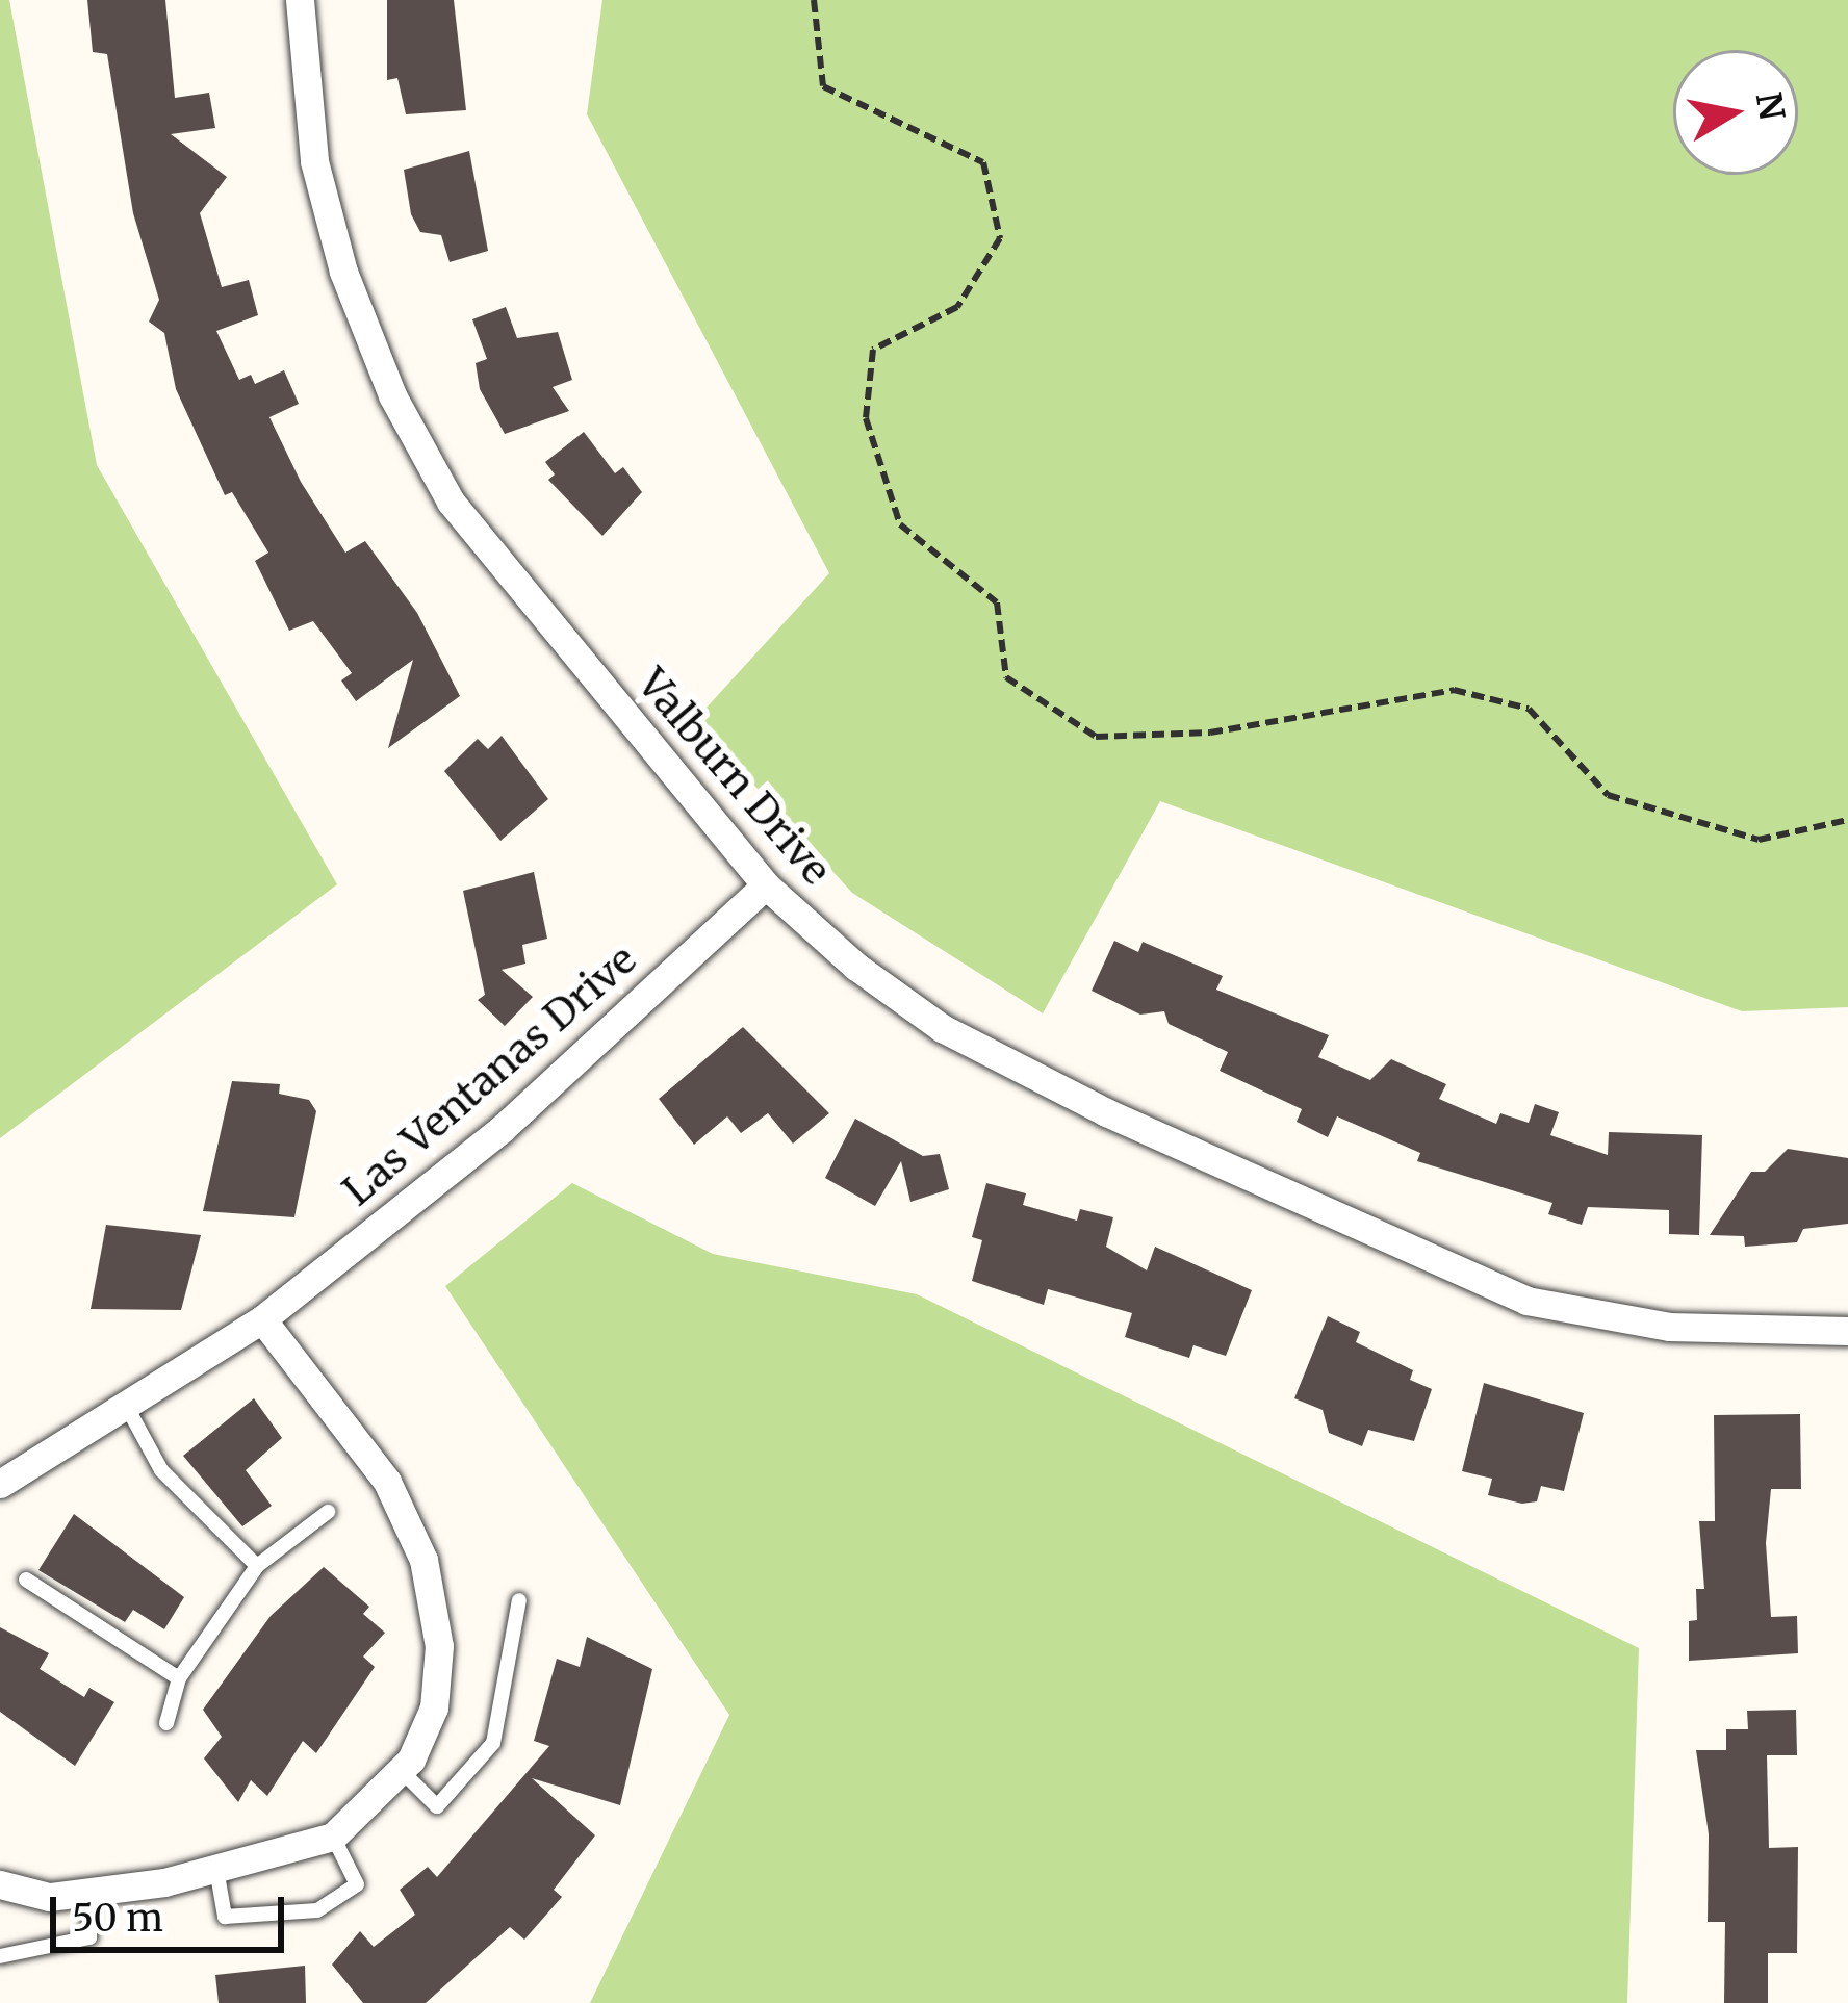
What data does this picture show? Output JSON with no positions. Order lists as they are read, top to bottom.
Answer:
{
  "streets": {
    "street": ["Valburn Drive", "Las Ventanas Drive"]
  },
  "crossings": [
    ["Valburn Drive", "Las Ventanas Drive"]
  ],
  "scale_bar": "50 m",
  "north": "right"
}
